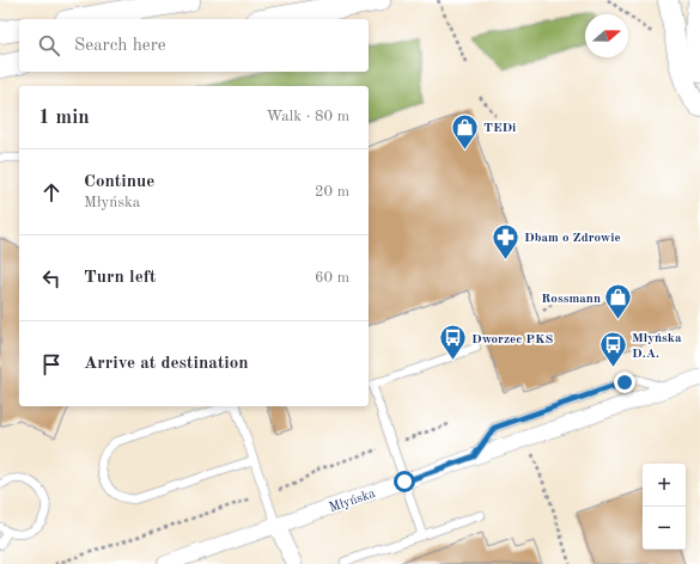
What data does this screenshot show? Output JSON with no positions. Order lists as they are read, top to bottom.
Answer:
{
  "streets": {
    "street": ["Młyńska"]
  },
  "places": {
    "shop": ["TEDi", "Rossmann"],
    "pharmacy": ["Dbam o Zdrowie"],
    "bus stop": ["Dworzec PKS", "Młyńska D.A."]
  },
  "north": "right",
  "page": {
    "search": "Search here",
    "heading": ["1 min", "Walk · 80 m"],
    "list": [
      ["Continue", "Młyńska", "20 m"],
      ["Turn left", "60 m"],
      "Arrive at destination"
    ],
    "map_buttons": ["+", "−"]
  }
}
